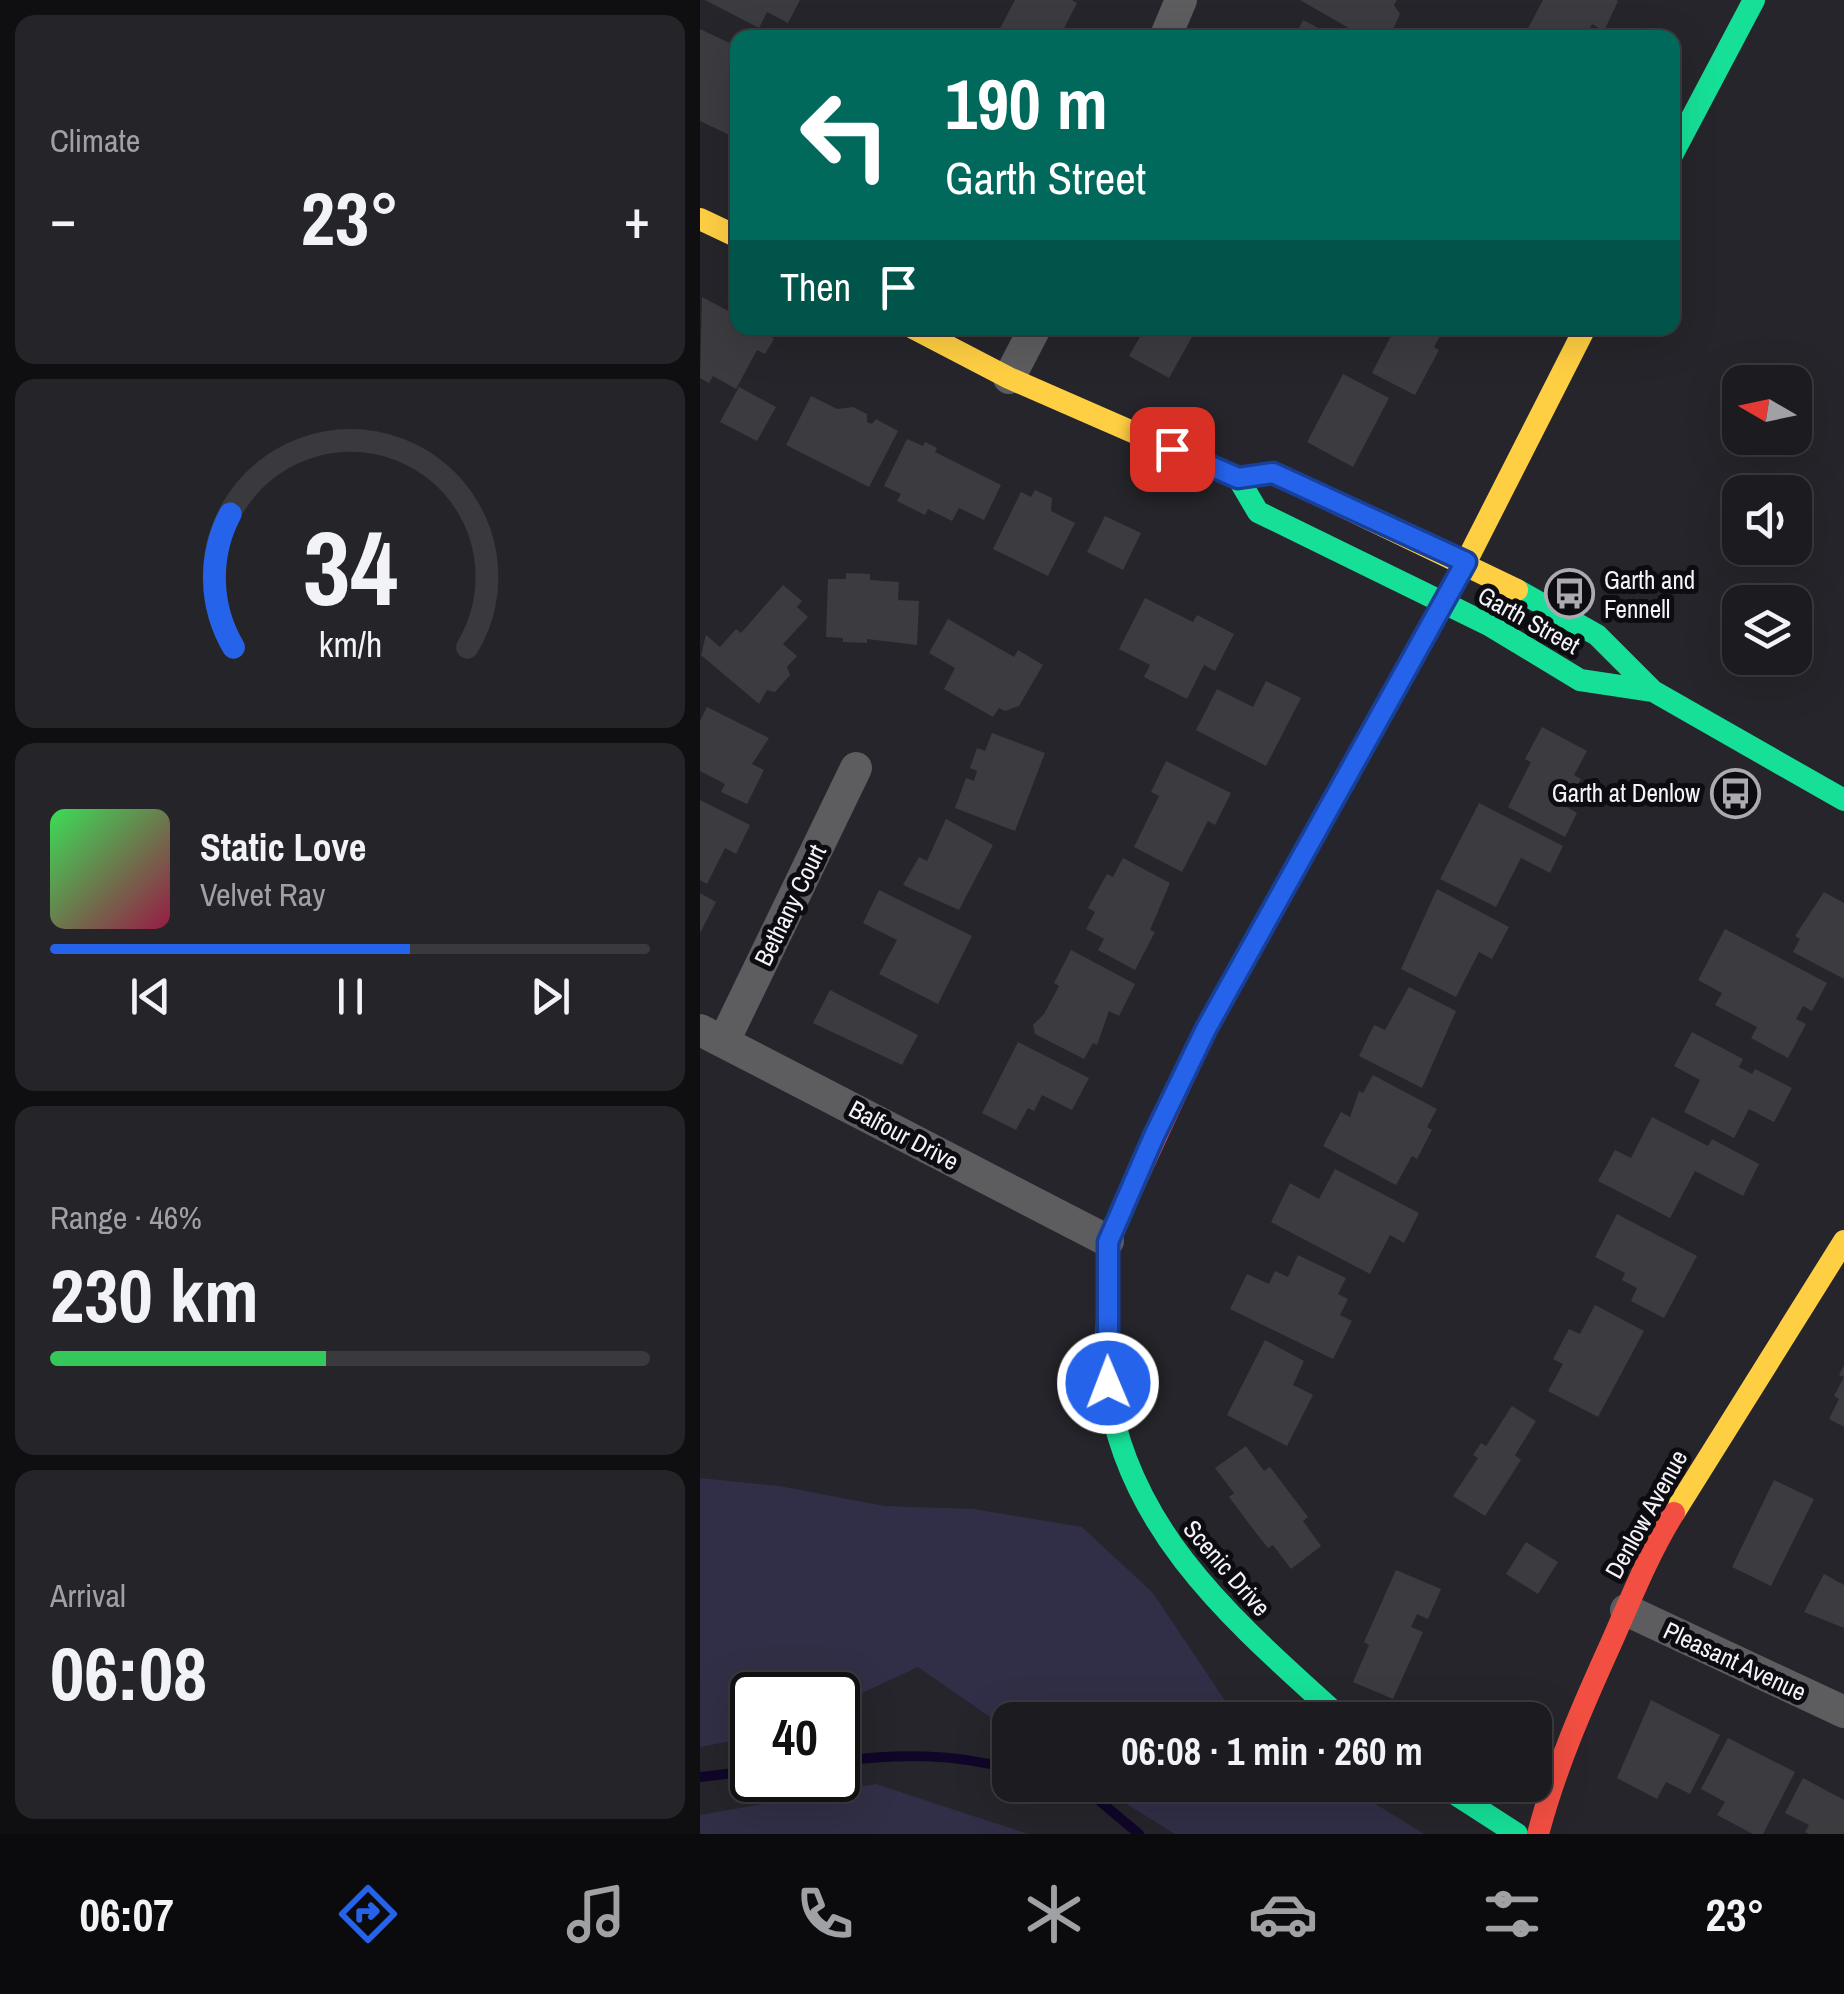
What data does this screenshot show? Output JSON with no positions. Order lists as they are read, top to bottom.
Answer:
{
  "streets": {
    "main road": ["Garth Street", "Denlow Avenue", "Scenic Drive"],
    "street": ["Bethany Court", "Balfour Drive", "Pleasant Avenue"]
  },
  "crossings": [
    ["Garth Street", "Scenic Drive"],
    ["Bethany Court", "Balfour Drive"],
    ["Balfour Drive", "Scenic Drive"],
    ["Denlow Avenue", "Pleasant Avenue"]
  ],
  "places": {
    "bus stop": ["Garth and Fennell", "Garth at Denlow"]
  },
  "north": "left",
  "page": {
    "tile": [
      "Climate",
      ["Range · 46%", "230 km"],
      ["Arrival", "06:08"]
    ],
    "turn": ["190 m", "Garth Street"],
    "heat": ["−", "23°", "+"],
    "then": "Then",
    "song": ["Static Love", "Velvet Ray"],
    "limit": "40",
    "trip": "06:08 · 1 min · 260 m",
    "tabs": ["06:07", "23°"],
    "gauge": ["34", "km/h"]
  }
}
